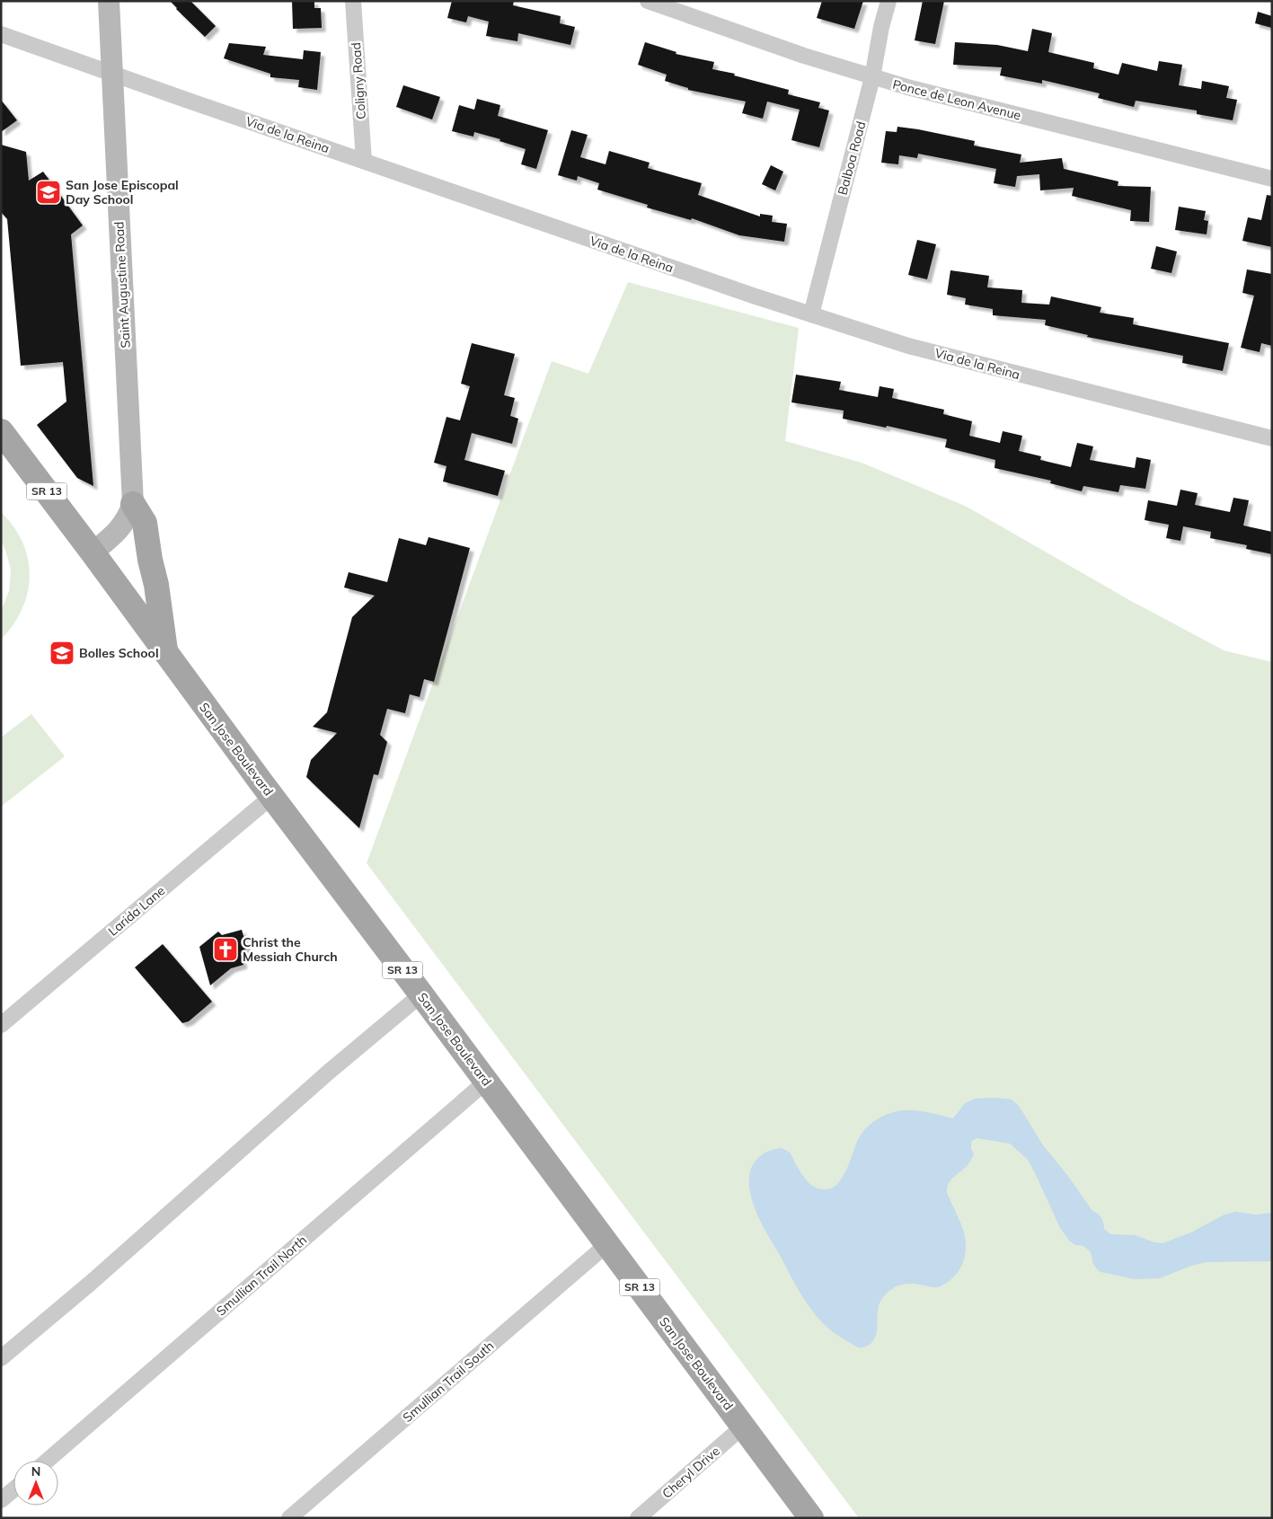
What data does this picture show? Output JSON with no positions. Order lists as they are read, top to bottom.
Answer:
{
  "streets": {
    "main road": ["Saint Augustine Road", "SR 13", "San Jose Boulevard"],
    "street": [
      "Coligny Road",
      "Ponce de Leon Avenue",
      "Via de la Reina",
      "Balboa Road",
      "Larida Lane",
      "Smullian Trail North",
      "Smullian Trail South",
      "Cheryl Drive"
    ]
  },
  "crossings": [
    ["Coligny Road", "Via de la Reina"],
    ["Ponce de Leon Avenue", "Balboa Road"],
    ["Via de la Reina", "Balboa Road"],
    ["Via de la Reina", "Saint Augustine Road"],
    ["Saint Augustine Road", "San Jose Boulevard"],
    ["San Jose Boulevard", "Larida Lane"],
    ["San Jose Boulevard", "Smullian Trail North"],
    ["San Jose Boulevard", "Smullian Trail South"],
    ["San Jose Boulevard", "Cheryl Drive"]
  ],
  "places": {
    "school or university": ["San Jose Episcopal Day School", "Bolles School"],
    "church": ["Christ the Messiah Church"]
  },
  "north": "top"
}
